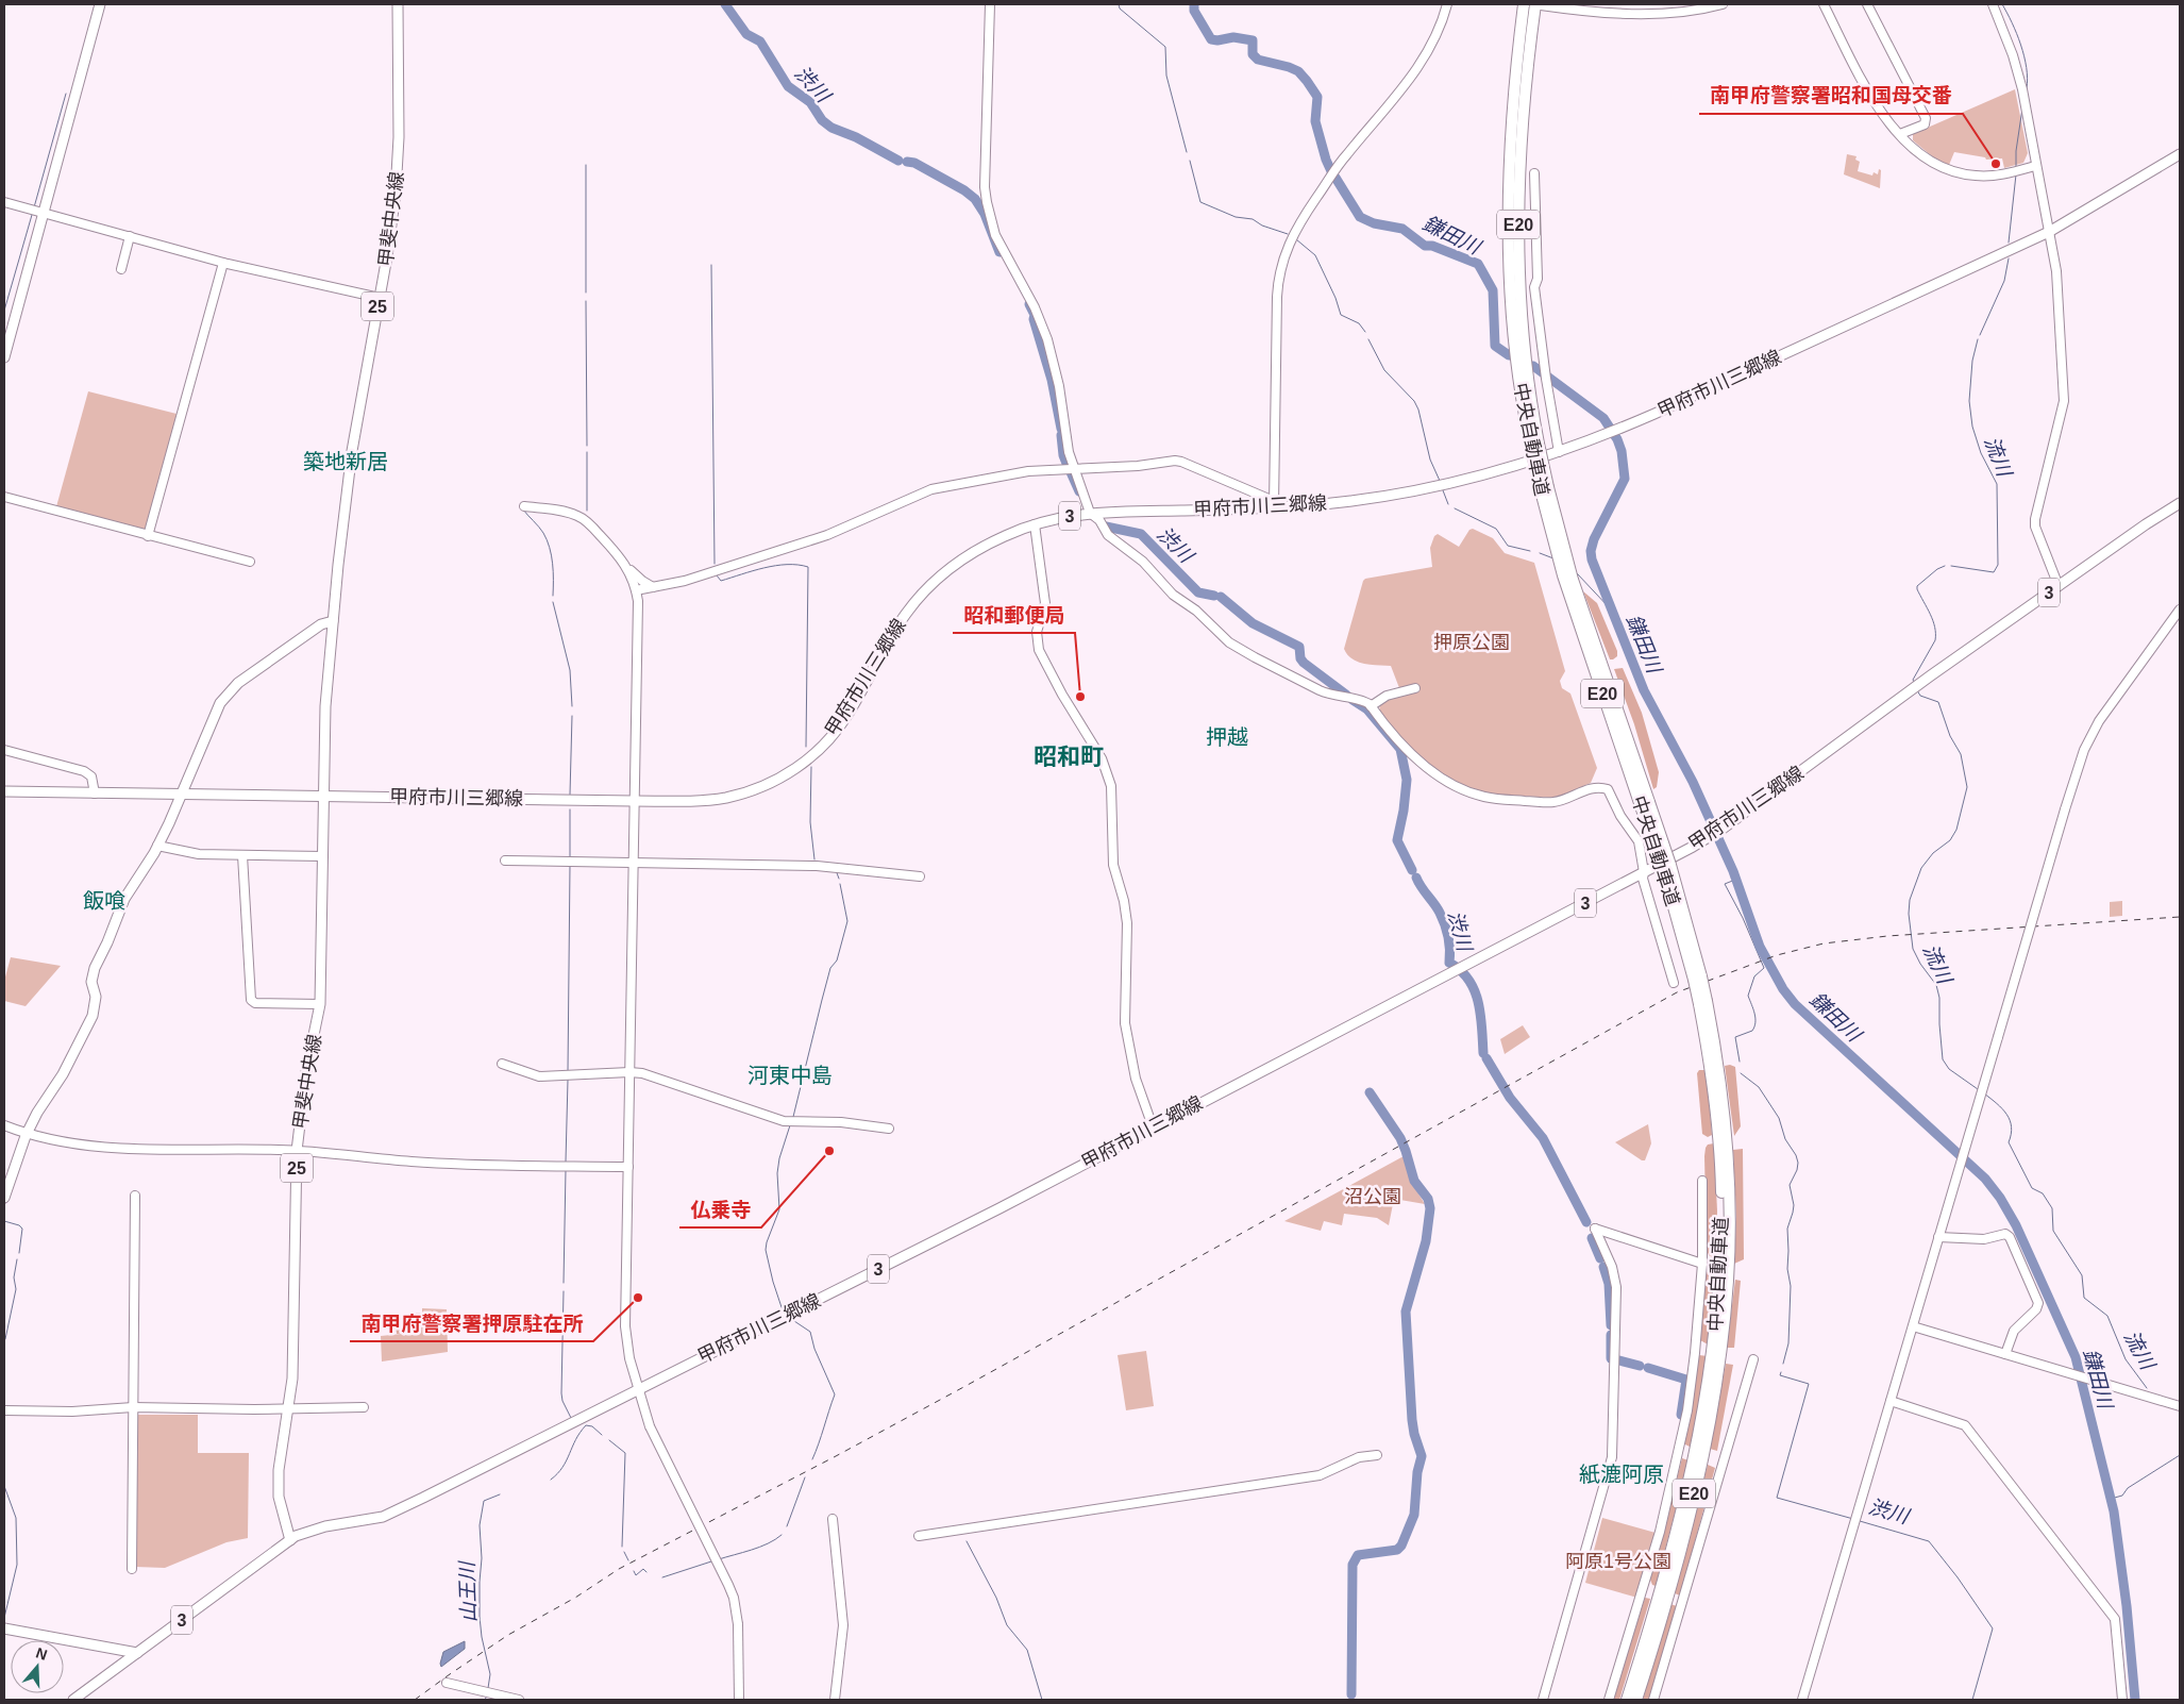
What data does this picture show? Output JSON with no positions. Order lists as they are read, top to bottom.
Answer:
{
  "streets": {
    "highway": ["E20", "中央自動車道"],
    "main road": [
      "甲斐中央線",
      "25",
      "甲府市川三郷線",
      "3"
    ]
  },
  "crossings": [
    ["甲斐中央線", "甲府市川三郷線"]
  ],
  "districts": [
    "築地新居",
    "押越",
    "昭和町",
    "飯喰",
    "河東中島",
    "紙漉阿原"
  ],
  "water": [
    "渋川",
    "鎌田川",
    "流川",
    "山王川"
  ],
  "parks": ["押原公園", "沼公園", "阿原1号公園"],
  "places": [
    "南甲府警察署昭和国母交番",
    "昭和郵便局",
    "仏乗寺",
    "南甲府警察署押原駐在所"
  ],
  "north": "top"
}
